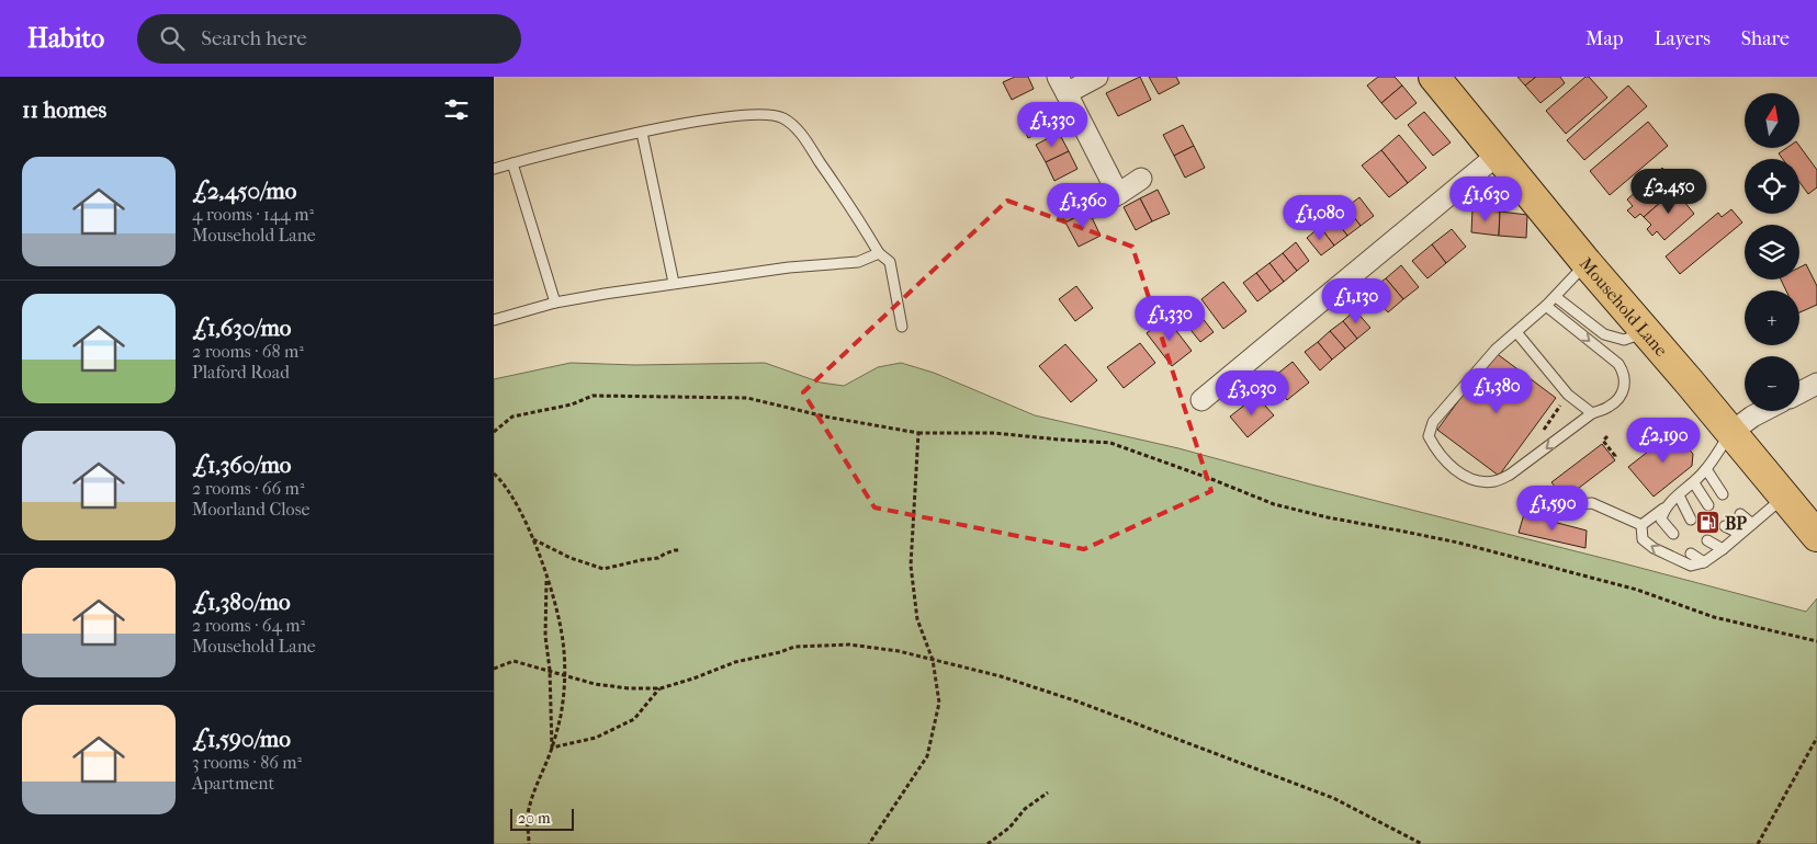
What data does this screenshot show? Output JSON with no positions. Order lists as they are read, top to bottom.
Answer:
{
  "streets": {
    "highway": ["Mousehold Lane"]
  },
  "places": {
    "fuel station": ["BP"]
  },
  "scale_bar": "20 m",
  "north": "top",
  "page": {
    "header": "Habito",
    "search": "Search here",
    "nav": ["Map", "Layers", "Share"],
    "heading": "11 homes",
    "map_buttons": ["+", "−"],
    "price": [
      "£1,330",
      "£2,450",
      "£1,630",
      "£1,360",
      "£1,080",
      "£1,130",
      "£1,330",
      "£1,380",
      "£3,030",
      "£2,190",
      "£1,590"
    ],
    "list": [
      {
        "name": "£2,450/mo",
        "note": "4 rooms · 144 m² · Mousehold Lane"
      },
      {
        "name": "£1,630/mo",
        "note": "2 rooms · 68 m² · Plaford Road"
      },
      {
        "name": "£1,360/mo",
        "note": "2 rooms · 66 m² · Moorland Close"
      },
      {
        "name": "£1,380/mo",
        "note": "2 rooms · 64 m² · Mousehold Lane"
      },
      {
        "name": "£1,590/mo",
        "note": "3 rooms · 86 m² · Apartment"
      }
    ],
    "scale": "20 m"
  }
}
